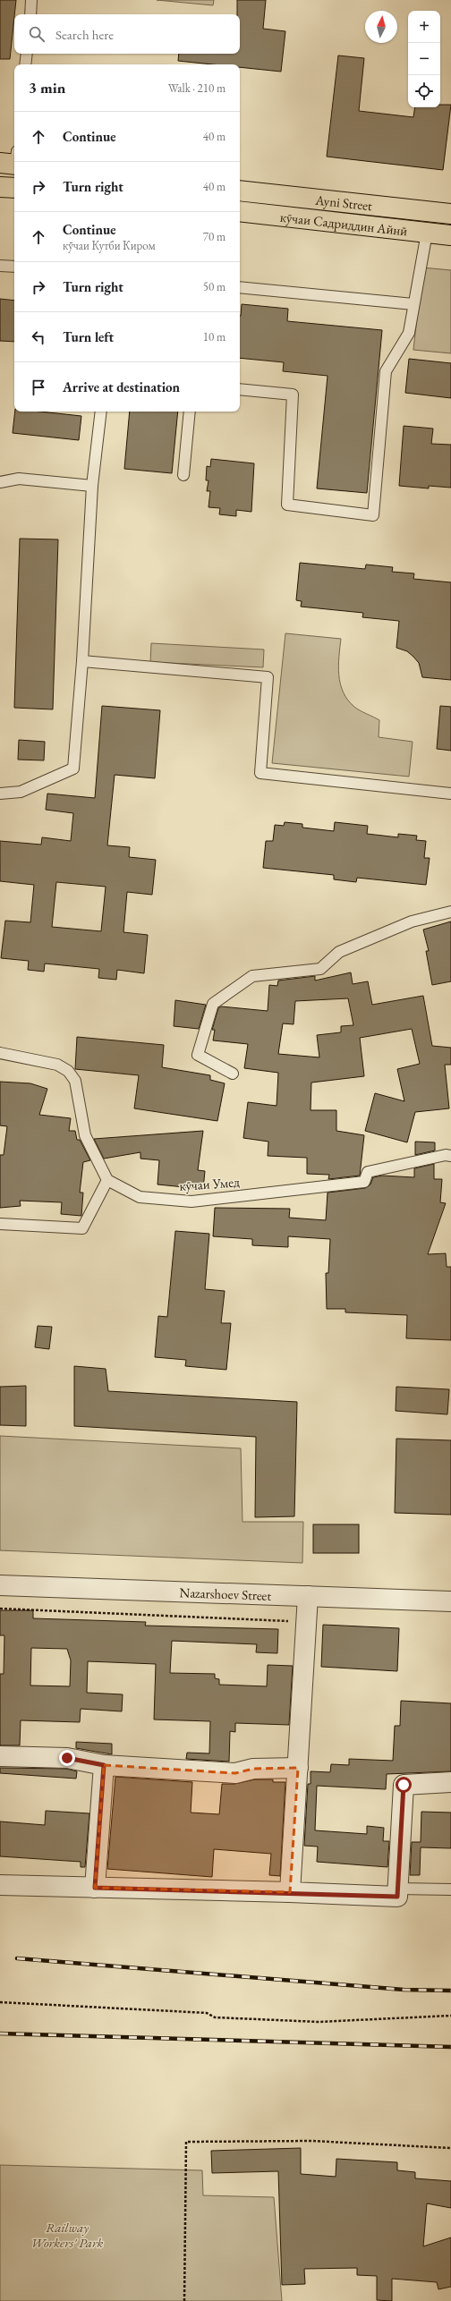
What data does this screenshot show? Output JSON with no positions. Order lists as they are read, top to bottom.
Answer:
{
  "streets": {
    "highway": ["Ayni Street", "кӯчаи Садриддин Айнӣ"],
    "street": ["Nazarshoev Street"],
    "lane": ["кӯчаи Умед"]
  },
  "parks": ["Railway Workers' Park"],
  "north": "top",
  "page": {
    "map_buttons": ["+", "−"],
    "search": "Search here",
    "heading": ["3 min", "Walk · 210 m"],
    "list": [
      ["Continue", "40 m"],
      ["Turn right", "40 m"],
      ["Continue", "кӯчаи Кутби Киром", "70 m"],
      ["Turn right", "50 m"],
      ["Turn left", "10 m"],
      "Arrive at destination"
    ]
  }
}
